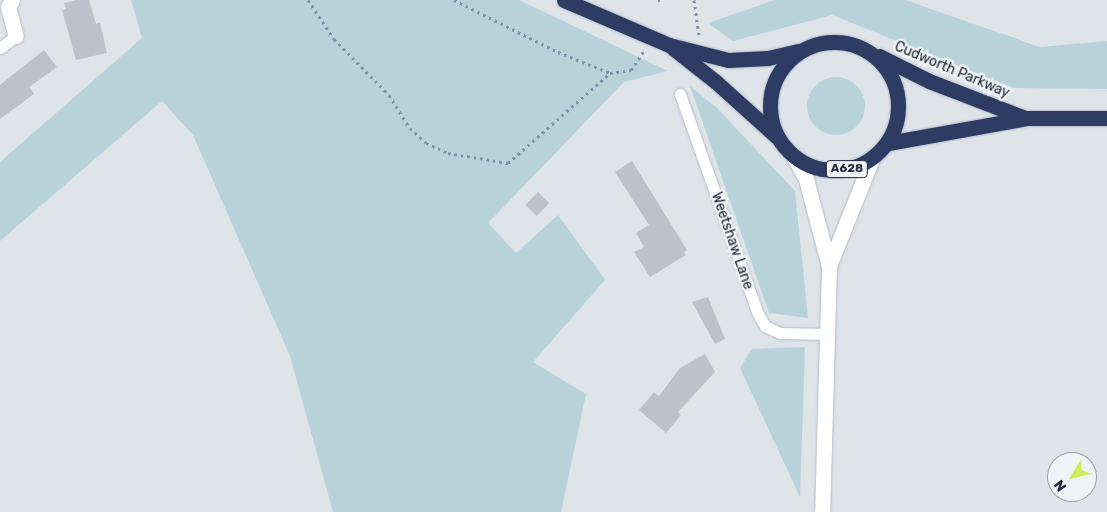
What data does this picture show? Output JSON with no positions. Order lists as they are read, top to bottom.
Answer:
{
  "streets": {
    "highway": ["Cudworth Parkway", "A628"],
    "lane": ["Weetshaw Lane"]
  },
  "north": "bottom left"
}
